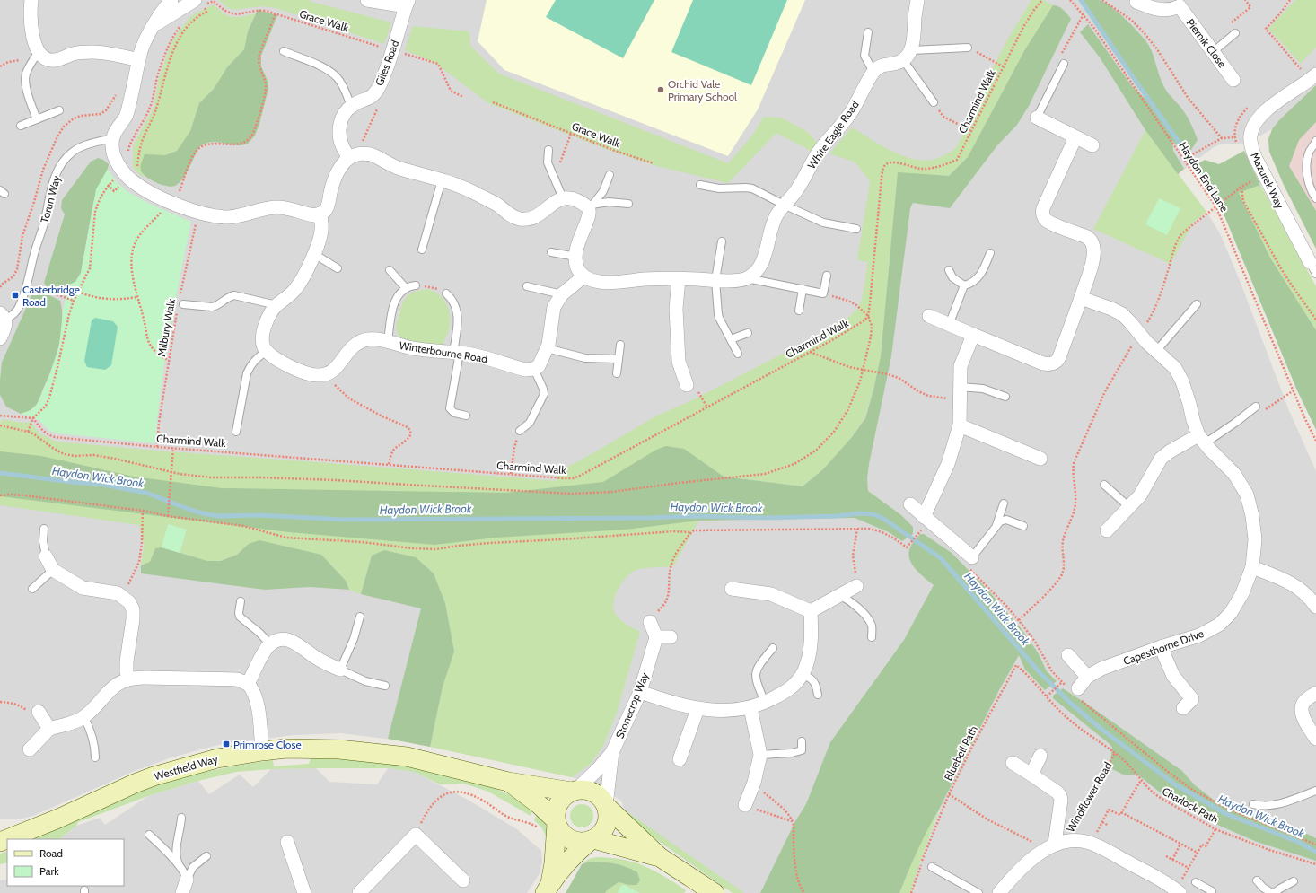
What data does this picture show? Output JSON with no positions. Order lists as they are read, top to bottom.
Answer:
{
  "streets": {
    "main road": ["Westfield Way"],
    "street": [
      "Piernik Close",
      "Giles Road",
      "White Eagle Road",
      "Mazurek Way",
      "Winterbourne Road",
      "Capesthorne Drive",
      "Stonecrop Way",
      "Windflower Road"
    ],
    "lane": ["Torun Way"],
    "path": [
      "Grace Walk",
      "Charmind Walk",
      "Haydon End Lane",
      "Milbury Walk",
      "Bluebell Path",
      "Charlock Path"
    ]
  },
  "crossings": [
    ["Grace Walk", "Giles Road"],
    ["Charmind Walk", "Milbury Walk"],
    ["Stonecrop Way", "Westfield Way"],
    ["Bluebell Path", "Charlock Path"],
    ["Windflower Road", "Charlock Path"]
  ],
  "water": ["Haydon Wick Brook"],
  "places": {
    "other": ["Orchid Vale Primary School"],
    "transit": ["Casterbridge Road", "Primrose Close"]
  },
  "legend": ["Road", "Park"]
}
